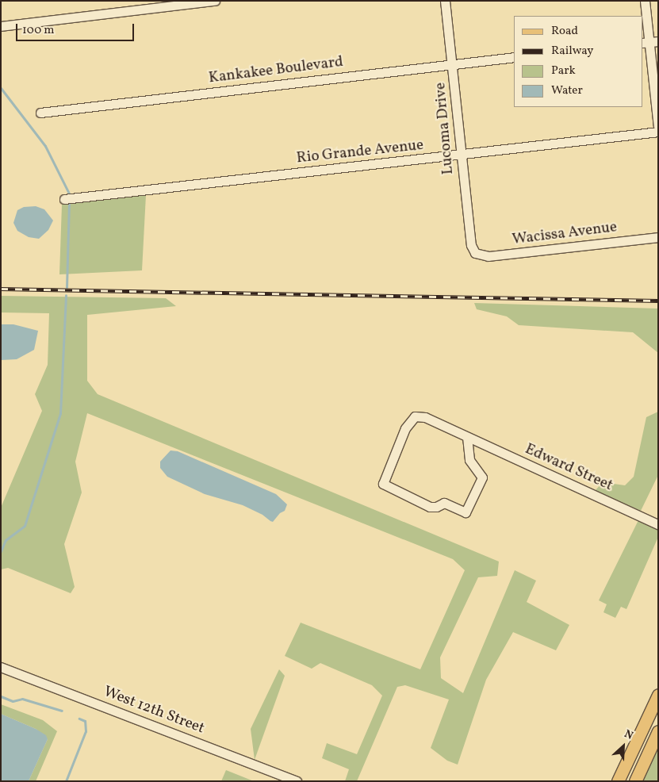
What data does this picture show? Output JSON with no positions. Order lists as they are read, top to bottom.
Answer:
{
  "streets": {
    "street": [
      "Kankakee Boulevard",
      "Lucoma Drive",
      "Rio Grande Avenue",
      "Wacissa Avenue",
      "Edward Street",
      "West 12th Street"
    ]
  },
  "crossings": [
    ["Kankakee Boulevard", "Lucoma Drive"],
    ["Lucoma Drive", "Rio Grande Avenue"],
    ["Lucoma Drive", "Wacissa Avenue"]
  ],
  "legend": [
    "Road",
    "Railway",
    "Park",
    "Water"
  ],
  "scale_bar": "100 m",
  "north": "top right"
}
